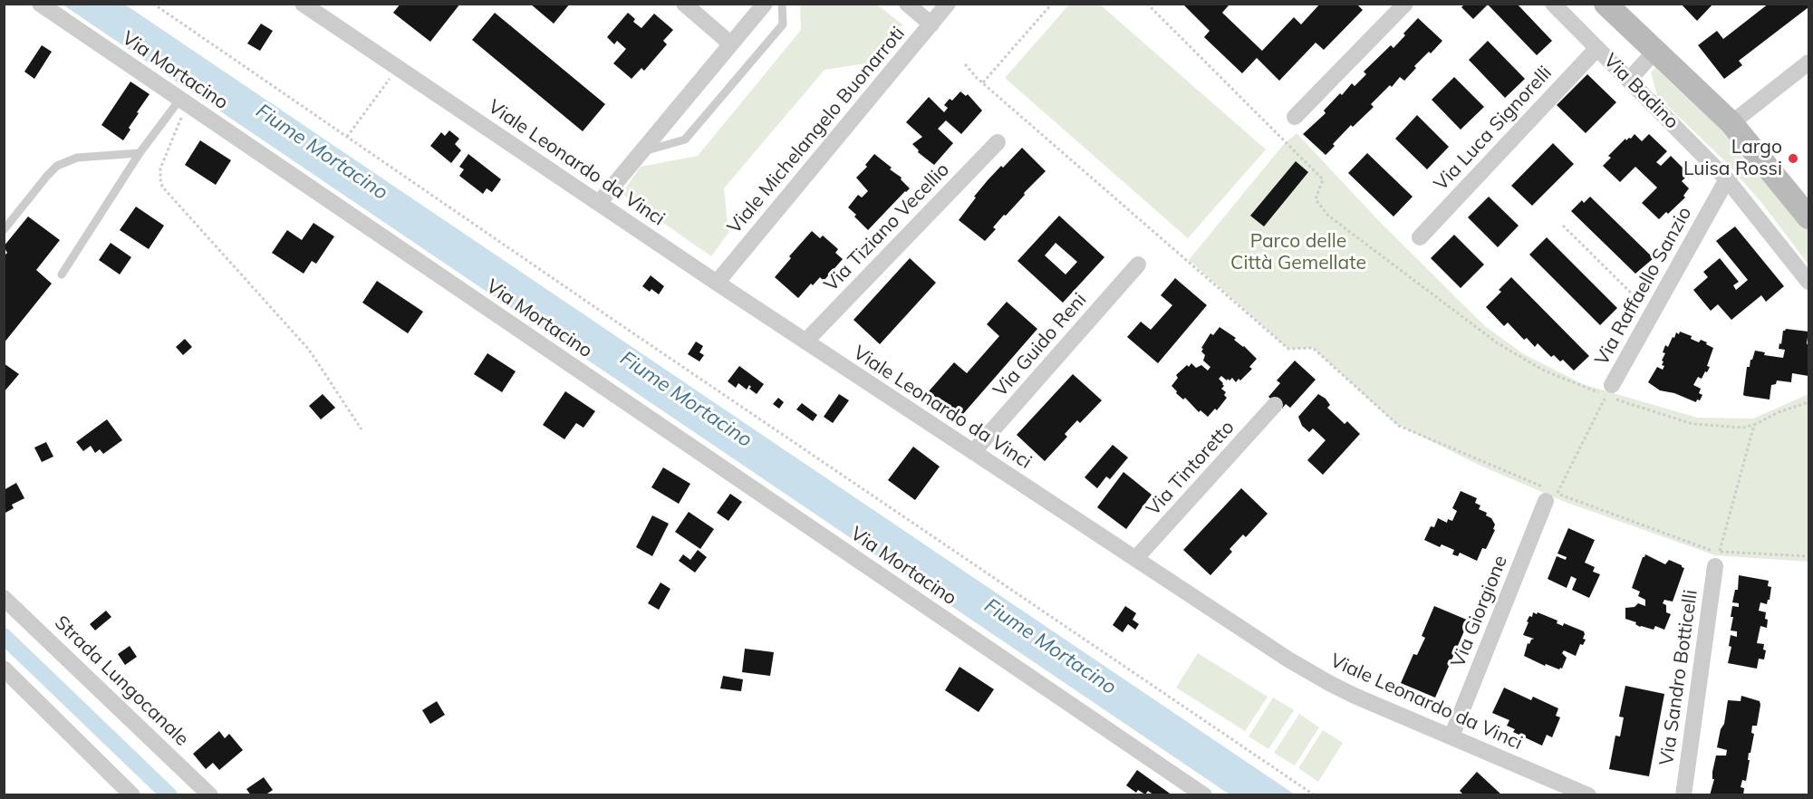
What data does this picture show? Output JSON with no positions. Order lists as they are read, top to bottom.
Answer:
{
  "streets": {
    "street": [
      "Via Mortacino",
      "Via Badino",
      "Via Luca Signorelli",
      "Viale Michelangelo Buonarroti",
      "Viale Leonardo da Vinci",
      "Via Tiziano Vecellio",
      "Via Raffaello Sanzio",
      "Via Guido Reni",
      "Via Tintoretto",
      "Via Giorgione",
      "Via Sandro Botticelli",
      "Strada Lungocanale"
    ]
  },
  "crossings": [
    ["Via Badino", "Via Luca Signorelli"],
    ["Via Badino", "Via Raffaello Sanzio"],
    ["Viale Michelangelo Buonarroti", "Viale Leonardo da Vinci"],
    ["Viale Leonardo da Vinci", "Via Tiziano Vecellio"],
    ["Viale Leonardo da Vinci", "Via Guido Reni"],
    ["Viale Leonardo da Vinci", "Via Tintoretto"],
    ["Viale Leonardo da Vinci", "Via Giorgione"]
  ],
  "water": ["Fiume Mortacino"],
  "parks": ["Parco delle Città Gemellate"],
  "places": ["Largo Luisa Rossi"]
}
